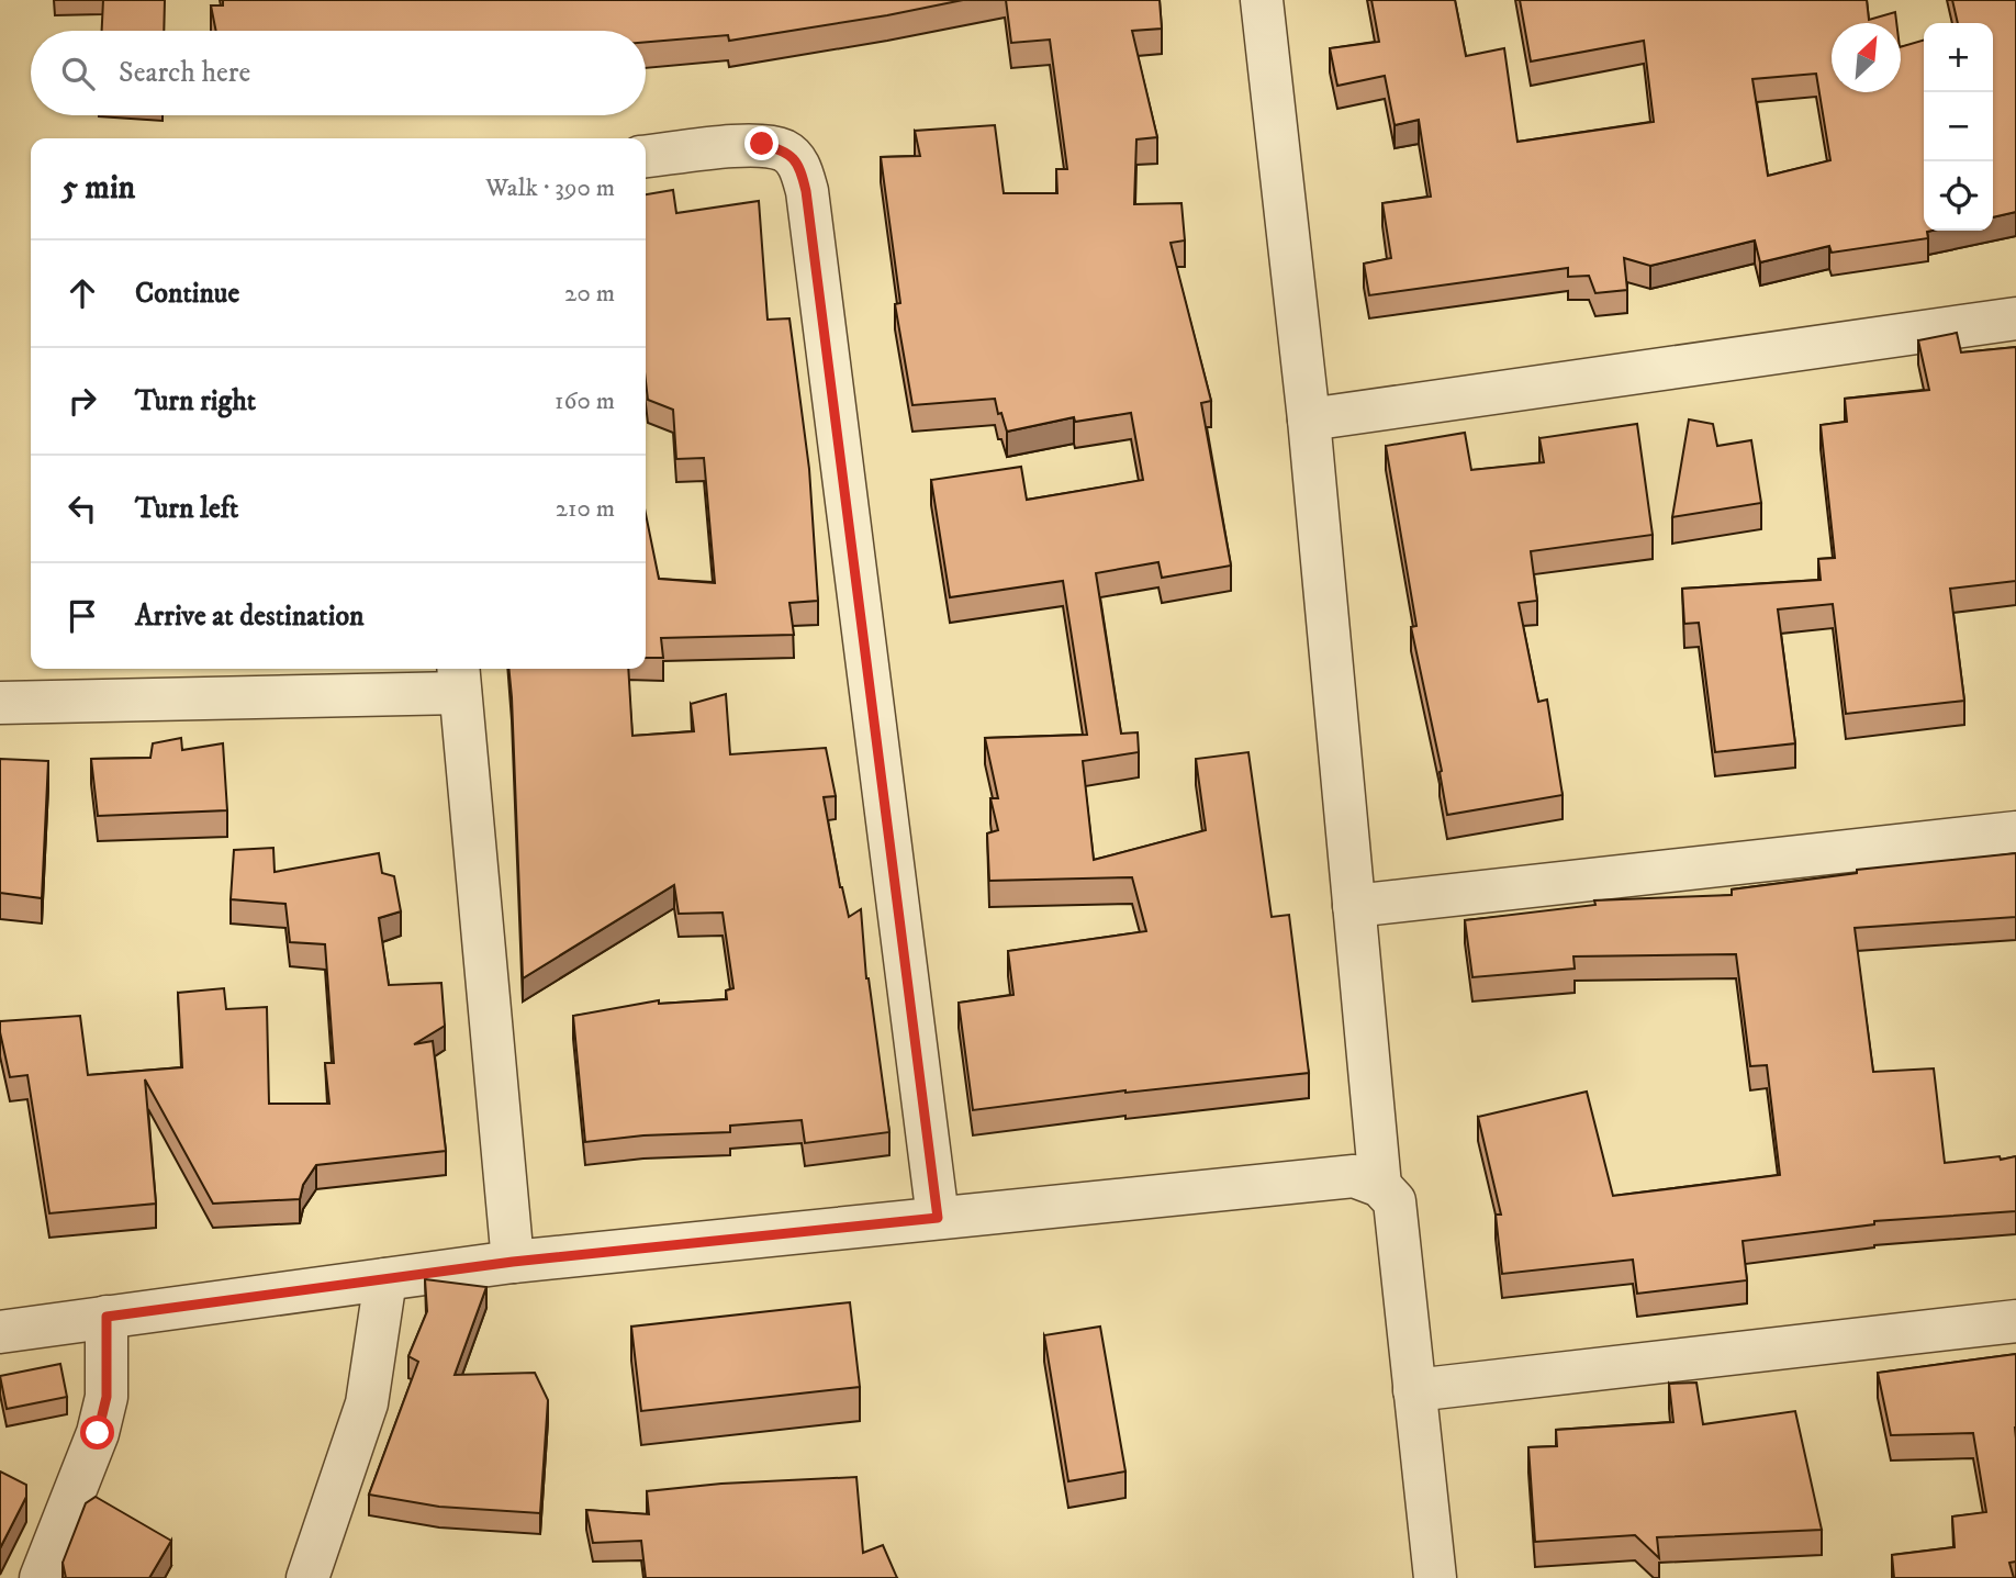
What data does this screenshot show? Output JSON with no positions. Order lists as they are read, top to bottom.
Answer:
{
  "north": "top right",
  "page": {
    "map_buttons": ["+", "−"],
    "search": "Search here",
    "heading": ["5 min", "Walk · 390 m"],
    "list": [
      ["Continue", "20 m"],
      ["Turn right", "160 m"],
      ["Turn left", "210 m"],
      "Arrive at destination"
    ]
  }
}
